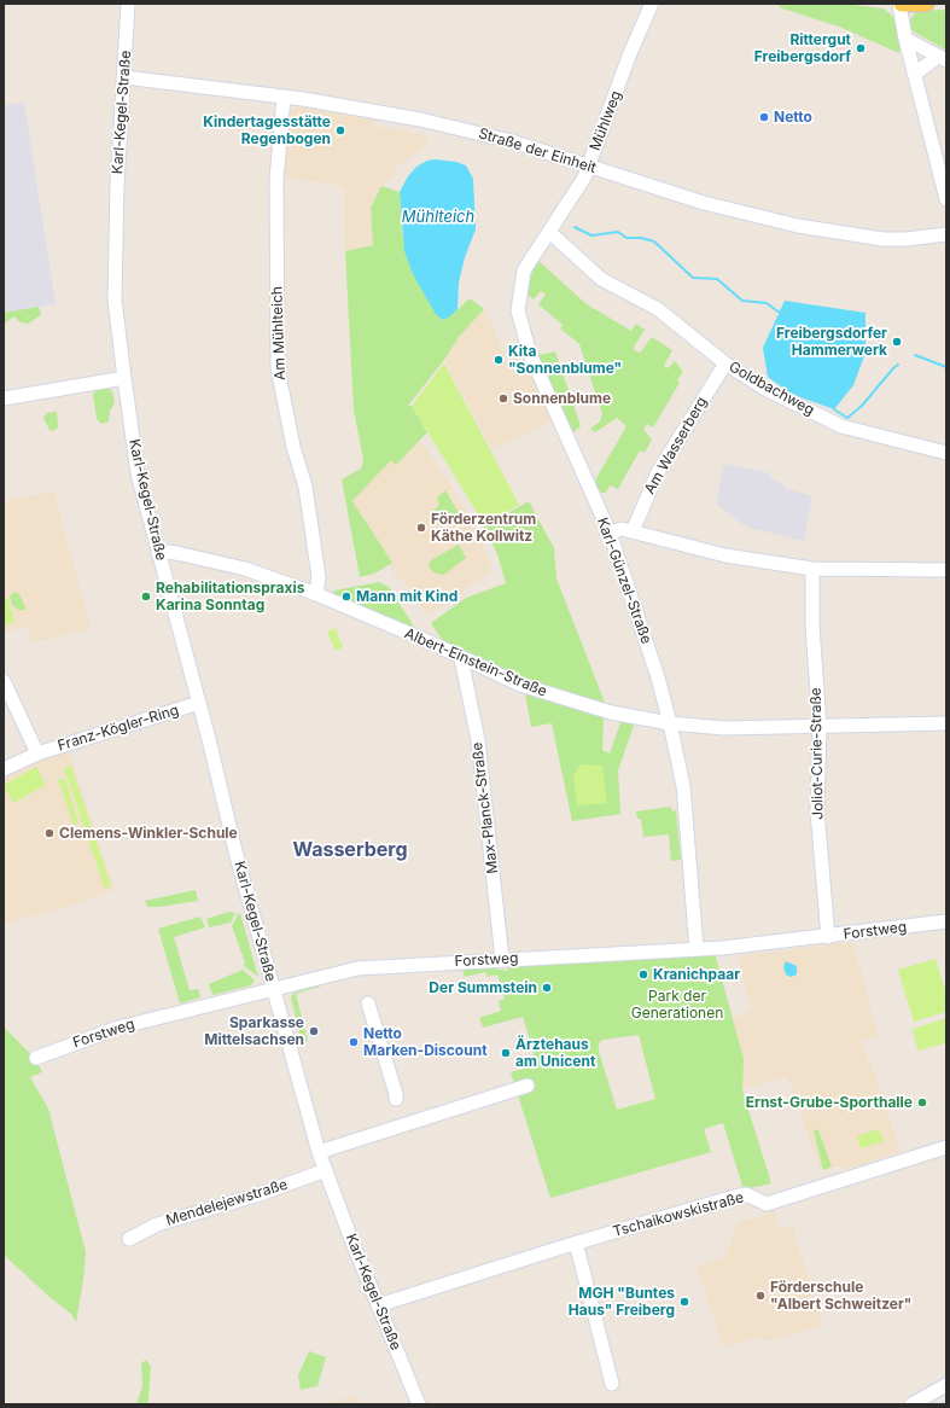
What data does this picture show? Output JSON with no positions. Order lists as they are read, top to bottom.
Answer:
{
  "streets": {
    "street": [
      "Karl-Kegel-Straße",
      "Mühlweg",
      "Straße der Einheit",
      "Am Mühlteich",
      "Goldbachweg",
      "Am Wasserberg",
      "Karl-Günzel-Straße",
      "Albert-Einstein-Straße",
      "Franz-Kögler-Ring",
      "Joliot-Curie-Straße",
      "Max-Planck-Straße",
      "Forstweg",
      "Mendelejewstraße",
      "Tschaikowskistraße"
    ]
  },
  "crossings": [
    ["Karl-Kegel-Straße", "Straße der Einheit"],
    ["Karl-Kegel-Straße", "Albert-Einstein-Straße"],
    ["Karl-Kegel-Straße", "Franz-Kögler-Ring"],
    ["Karl-Kegel-Straße", "Forstweg"],
    ["Karl-Kegel-Straße", "Mendelejewstraße"],
    ["Karl-Kegel-Straße", "Tschaikowskistraße"],
    ["Mühlweg", "Straße der Einheit"],
    ["Mühlweg", "Goldbachweg"],
    ["Mühlweg", "Karl-Günzel-Straße"],
    ["Straße der Einheit", "Am Mühlteich"],
    ["Am Mühlteich", "Albert-Einstein-Straße"],
    ["Goldbachweg", "Am Wasserberg"],
    ["Goldbachweg", "Karl-Günzel-Straße"],
    ["Karl-Günzel-Straße", "Albert-Einstein-Straße"],
    ["Karl-Günzel-Straße", "Forstweg"],
    ["Albert-Einstein-Straße", "Joliot-Curie-Straße"],
    ["Albert-Einstein-Straße", "Max-Planck-Straße"],
    ["Joliot-Curie-Straße", "Forstweg"],
    ["Max-Planck-Straße", "Forstweg"]
  ],
  "districts": ["Wasserberg"],
  "water": ["Mühlteich"],
  "parks": ["Park der Generationen"],
  "places": [
    "Rittergut Freibergsdorf",
    "Netto",
    "Kindertagesstätte Regenbogen",
    "Freibergsdorfer Hammerwerk",
    "Kita \"Sonnenblume\"",
    "Sonnenblume",
    "Förderzentrum Käthe Kollwitz",
    "Rehabilitationspraxis Karina Sonntag",
    "Mann mit Kind",
    "Clemens-Winkler-Schule",
    "Kranichpaar",
    "Der Summstein",
    "Sparkasse Mittelsachsen",
    "Netto Marken-Discount",
    "Ärztehaus am Unicent",
    "Ernst-Grube-Sporthalle",
    "Förderschule \"Albert Schweitzer\"",
    "MGH \"Buntes Haus\" Freiberg"
  ]
}
